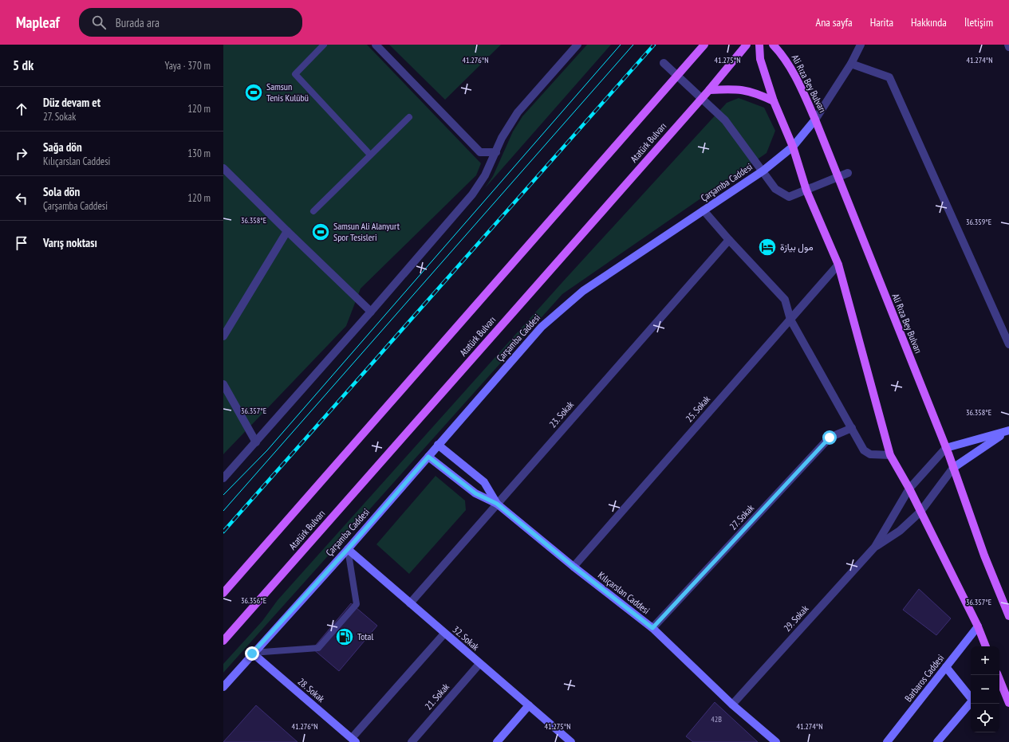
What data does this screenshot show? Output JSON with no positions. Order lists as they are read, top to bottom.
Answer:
{
  "streets": {
    "main road": ["Ali Rıza Bey Bulvarı", "Atatürk Bulvarı"],
    "street": [
      "Çarşamba Caddesi",
      "25. Sokak",
      "23. Sokak",
      "27. Sokak",
      "Kılıçarslan Caddesi",
      "29. Sokak",
      "32. Sokak",
      "Barbaros Caddesi",
      "28. Sokak",
      "21. Sokak"
    ]
  },
  "crossings": [
    ["Ali Rıza Bey Bulvarı", "Çarşamba Caddesi"],
    ["Çarşamba Caddesi", "Kılıçarslan Caddesi"],
    ["Çarşamba Caddesi", "32. Sokak"],
    ["Çarşamba Caddesi", "28. Sokak"],
    ["25. Sokak", "Kılıçarslan Caddesi"],
    ["23. Sokak", "Kılıçarslan Caddesi"],
    ["23. Sokak", "32. Sokak"],
    ["27. Sokak", "Kılıçarslan Caddesi"],
    ["Kılıçarslan Caddesi", "29. Sokak"],
    ["32. Sokak", "21. Sokak"]
  ],
  "places": {
    "sports": ["Samsun Tenis Kulübü", "Samsun Ali Alanyurt Spor Tesisleri"],
    "hotel": ["مول بيازة"],
    "fuel station": ["Total"]
  },
  "house_numbers": ["42B"],
  "page": {
    "header": "Mapleaf",
    "search": "Burada ara",
    "nav": [
      "Ana sayfa",
      "Harita",
      "Hakkında",
      "İletişim"
    ],
    "heading": ["5 dk", "Yaya · 370 m"],
    "list": [
      ["Düz devam et", "27. Sokak", "120 m"],
      ["Sağa dön", "Kılıçarslan Caddesi", "130 m"],
      ["Sola dön", "Çarşamba Caddesi", "120 m"],
      "Varış noktası"
    ],
    "map_buttons": ["+", "−"]
  },
  "coordinates": [
    "41.276°N",
    "41.275°N",
    "41.274°N",
    "36.358°E",
    "36.359°E",
    "36.357°E",
    "36.356°E"
  ]
}
